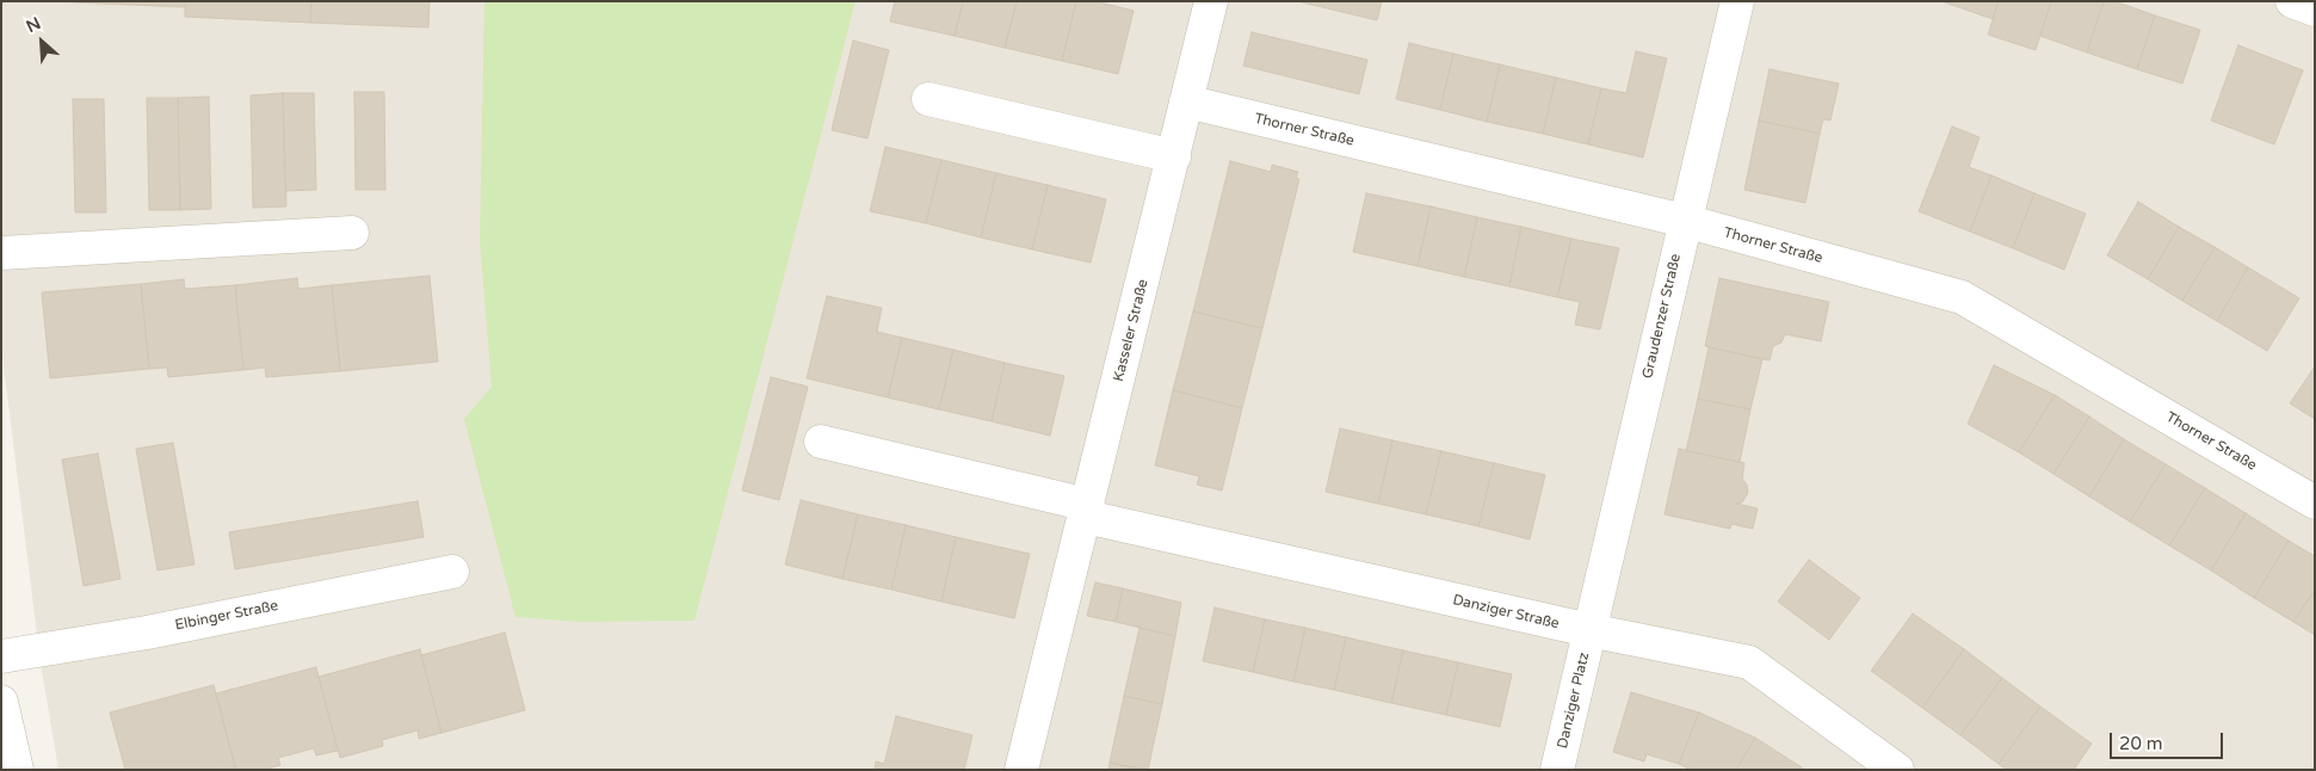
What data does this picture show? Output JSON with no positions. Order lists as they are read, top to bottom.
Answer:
{
  "streets": {
    "street": [
      "Thorner Straße",
      "Graudenzer Straße",
      "Kasseler Straße",
      "Danziger Straße",
      "Elbinger Straße",
      "Danziger Platz"
    ]
  },
  "crossings": [
    ["Thorner Straße", "Graudenzer Straße"],
    ["Thorner Straße", "Kasseler Straße"],
    ["Graudenzer Straße", "Danziger Straße"],
    ["Graudenzer Straße", "Danziger Platz"],
    ["Kasseler Straße", "Danziger Straße"],
    ["Danziger Straße", "Danziger Platz"]
  ],
  "scale_bar": "20 m",
  "north": "top left"
}
